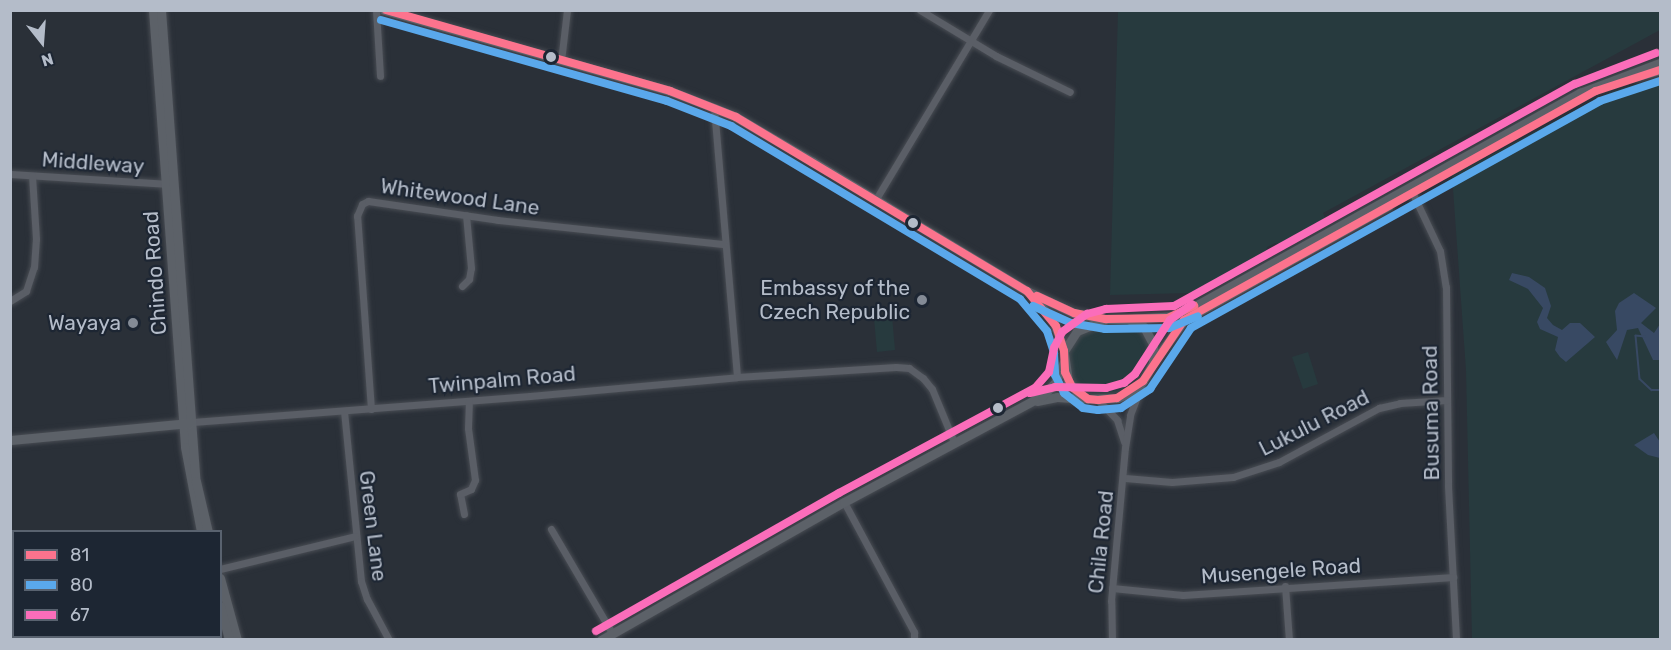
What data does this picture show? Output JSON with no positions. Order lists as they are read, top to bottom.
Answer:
{
  "streets": {
    "main road": ["Chindo Road", "Twinpalm Road"],
    "street": [
      "Middleway",
      "Whitewood Lane",
      "Busuma Road",
      "Lukulu Road",
      "Green Lane",
      "Chila Road",
      "Musengele Road"
    ]
  },
  "crossings": [
    ["Middleway", "Chindo Road"],
    ["Whitewood Lane", "Twinpalm Road"],
    ["Chindo Road", "Twinpalm Road"],
    ["Twinpalm Road", "Green Lane"],
    ["Busuma Road", "Lukulu Road"],
    ["Busuma Road", "Musengele Road"],
    ["Lukulu Road", "Chila Road"],
    ["Chila Road", "Musengele Road"]
  ],
  "places": ["Embassy of the Czech Republic", "Wayaya"],
  "lines": ["transit line 81", "transit line 80", "transit line 67"],
  "legend": ["81", "80", "67"],
  "north": "bottom"
}
